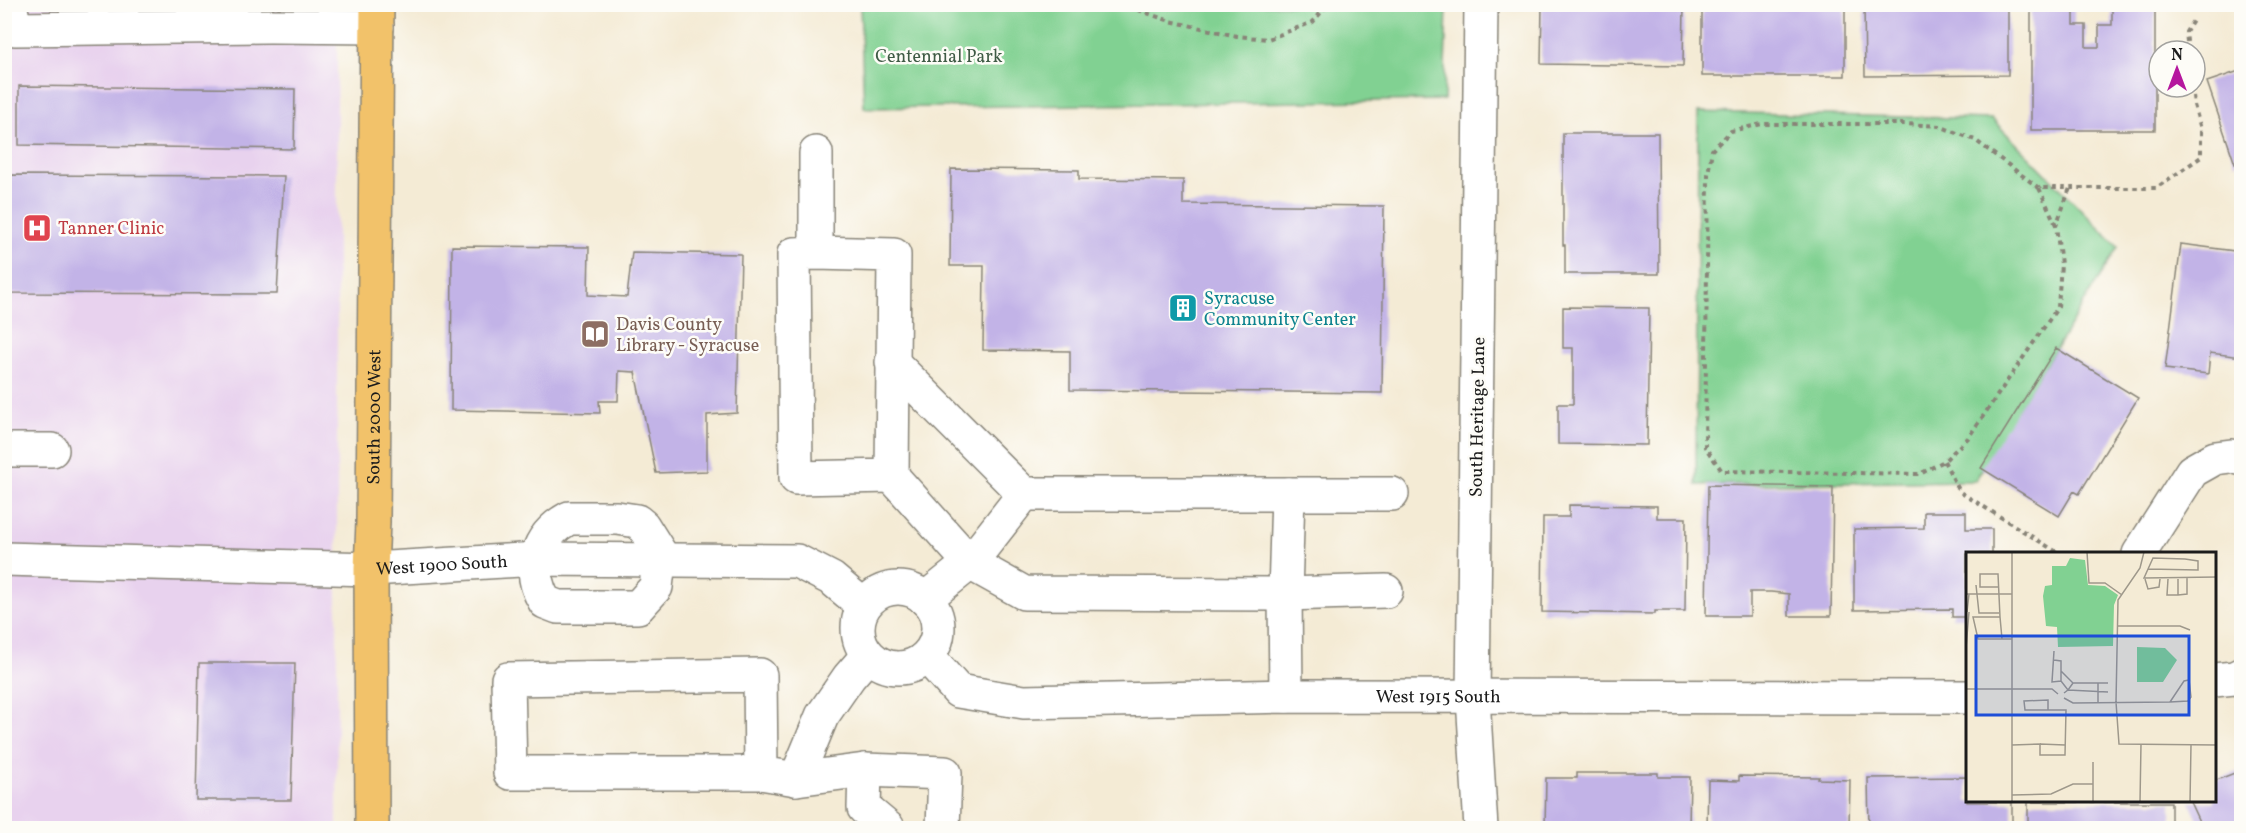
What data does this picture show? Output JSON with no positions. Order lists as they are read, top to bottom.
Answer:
{
  "streets": {
    "main road": ["South 2000 West"],
    "street": ["South Heritage Lane", "West 1900 South", "West 1915 South"]
  },
  "crossings": [
    ["South 2000 West", "West 1900 South"],
    ["South Heritage Lane", "West 1915 South"],
    ["West 1900 South", "West 1915 South"]
  ],
  "parks": ["Centennial Park"],
  "places": {
    "hospital": ["Tanner Clinic"],
    "building": ["Syracuse Community Center"],
    "library": ["Davis County Library - Syracuse"]
  },
  "north": "top"
}
